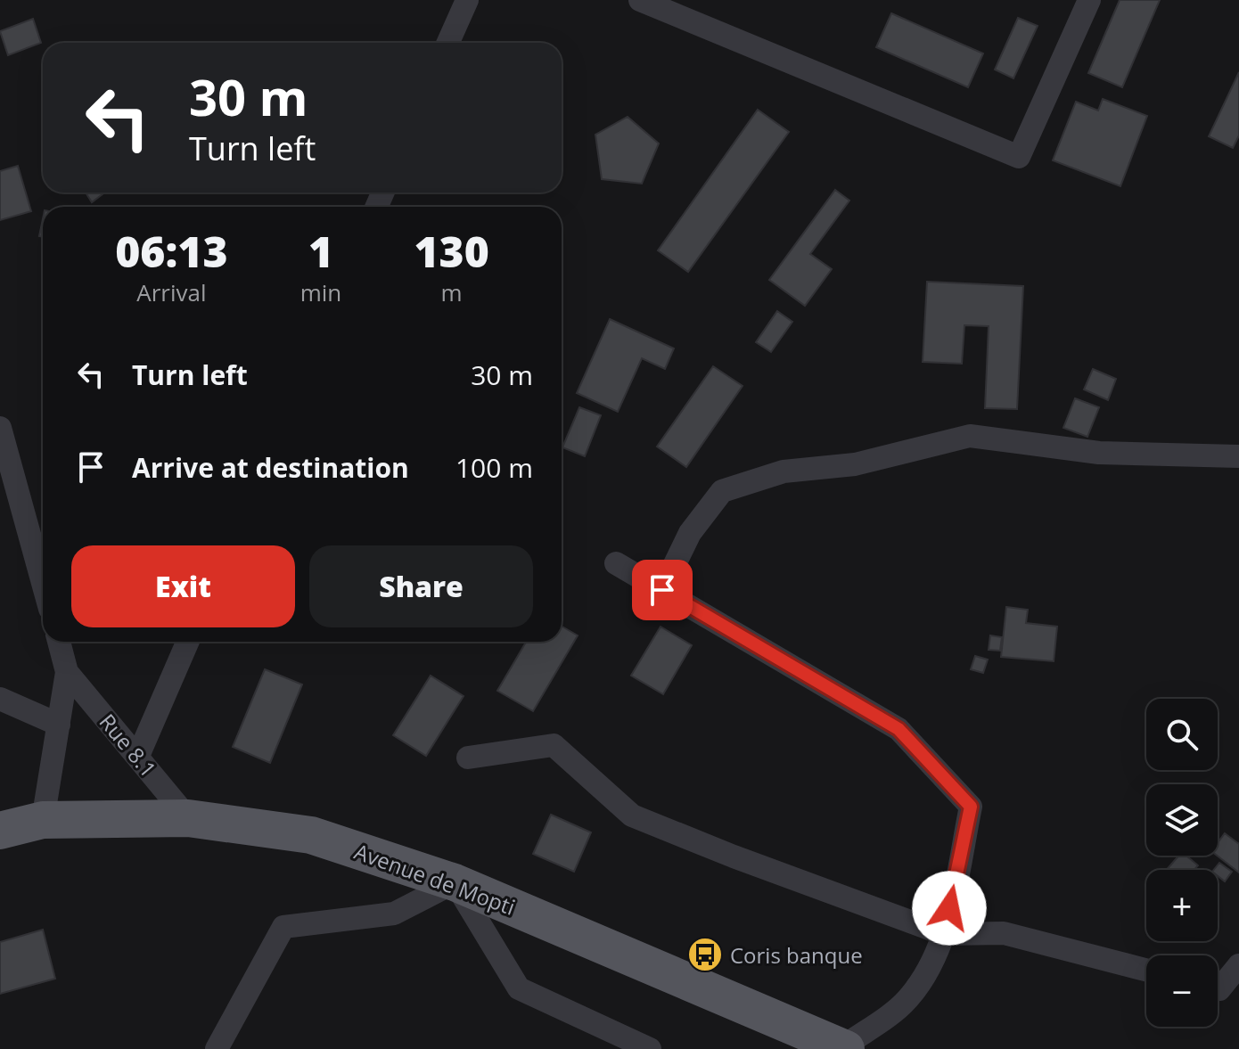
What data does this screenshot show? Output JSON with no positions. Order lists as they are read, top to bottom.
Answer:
{
  "streets": {
    "main road": ["Avenue de Mopti"],
    "street": ["Rue 8.1"]
  },
  "crossings": [
    ["Rue 8.1", "Avenue de Mopti"]
  ],
  "places": {
    "bus stop": ["Coris banque"]
  },
  "page": {
    "turn": ["30 m", "Turn left"],
    "eta": [
      "06:13",
      "Arrival",
      "1",
      "min",
      "130",
      "m"
    ],
    "list": [
      {
        "name": "Turn left",
        "value": "30 m"
      },
      {
        "name": "Arrive at destination",
        "value": "100 m"
      }
    ],
    "buttons": ["Exit", "Share"],
    "map_buttons": ["+", "−"]
  }
}
